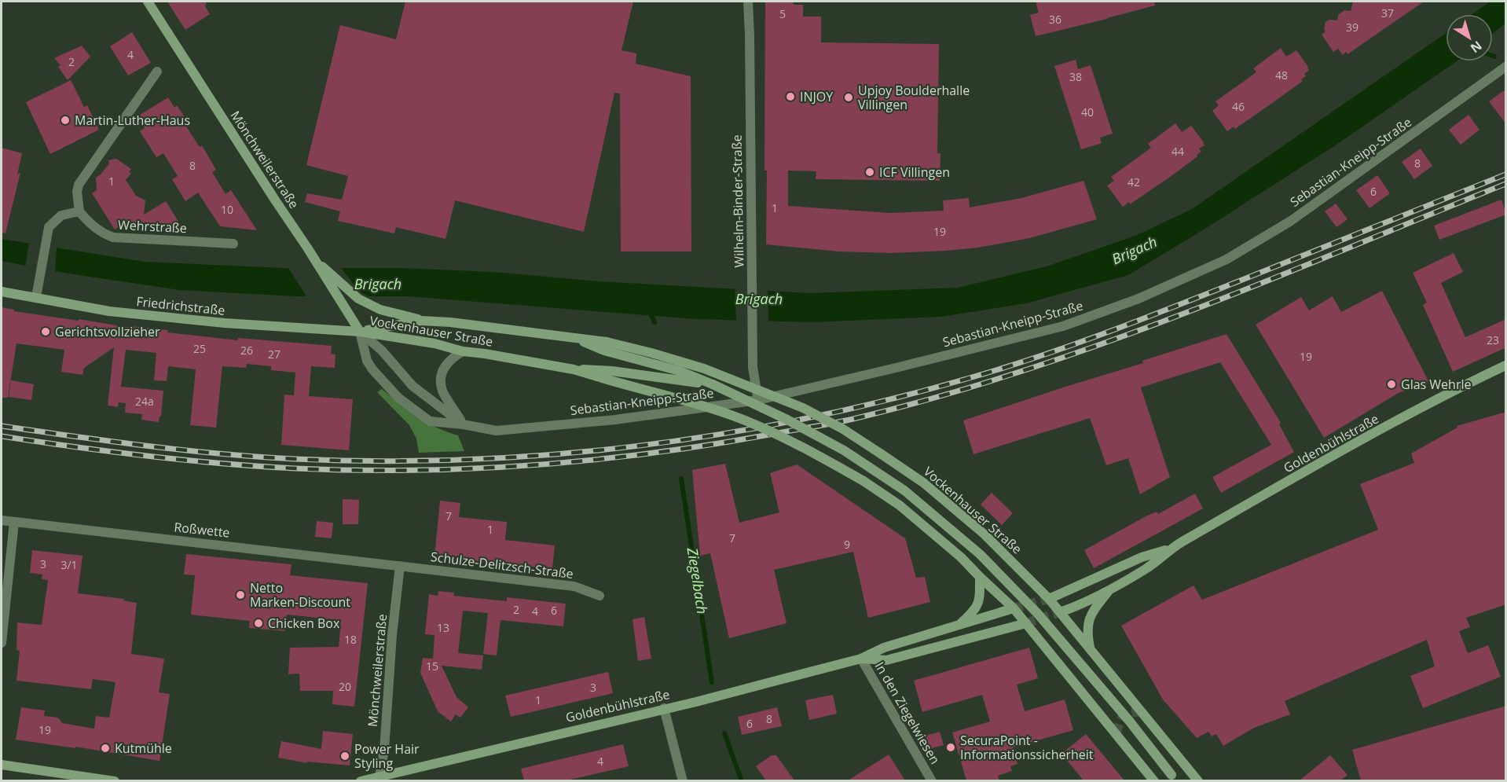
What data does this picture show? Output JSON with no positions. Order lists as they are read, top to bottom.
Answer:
{
  "streets": {
    "main road": [
      "Mönchweilerstraße",
      "Friedrichstraße",
      "Vockenhauser Straße",
      "Goldenbühlstraße"
    ],
    "street": [
      "Sebastian-Kneipp-Straße",
      "Wilhelm-Binder-Straße",
      "Wehrstraße",
      "Roßwette",
      "Schulze-Delitzsch-Straße",
      "In den Ziegelwiesen"
    ]
  },
  "crossings": [
    ["Mönchweilerstraße", "Sebastian-Kneipp-Straße"],
    ["Mönchweilerstraße", "Friedrichstraße"],
    ["Mönchweilerstraße", "Vockenhauser Straße"],
    ["Mönchweilerstraße", "Goldenbühlstraße"],
    ["Mönchweilerstraße", "Roßwette"],
    ["Mönchweilerstraße", "Schulze-Delitzsch-Straße"],
    ["Sebastian-Kneipp-Straße", "Wilhelm-Binder-Straße"],
    ["Sebastian-Kneipp-Straße", "Friedrichstraße"],
    ["Sebastian-Kneipp-Straße", "Vockenhauser Straße"],
    ["Friedrichstraße", "Vockenhauser Straße"],
    ["Vockenhauser Straße", "Goldenbühlstraße"],
    ["Goldenbühlstraße", "In den Ziegelwiesen"],
    ["Roßwette", "Schulze-Delitzsch-Straße"]
  ],
  "water": ["Brigach", "Ziegelbach"],
  "places": [
    "INJOY",
    "Upjoy Boulderhalle Villingen",
    "Martin-Luther-Haus",
    "ICF Villingen",
    "Gerichtsvollzieher",
    "Glas Wehrle",
    "Netto Marken-Discount",
    "Chicken Box",
    "SecuraPoint - Informationssicherheit",
    "Kutmühle",
    "Power Hair Styling"
  ],
  "house_numbers": [
    "37",
    "5",
    "36",
    "39",
    "4",
    "2",
    "48",
    "38",
    "46",
    "40",
    "44",
    "8",
    "8",
    "1",
    "42",
    "6",
    "1",
    "10",
    "19",
    "23",
    "25",
    "26",
    "27",
    "19",
    "24a",
    "7",
    "1",
    "7",
    "9",
    "3",
    "3/1",
    "2",
    "6",
    "4",
    "13",
    "18",
    "15",
    "20",
    "3",
    "1",
    "8",
    "6",
    "19",
    "4"
  ],
  "north": "bottom right"
}
